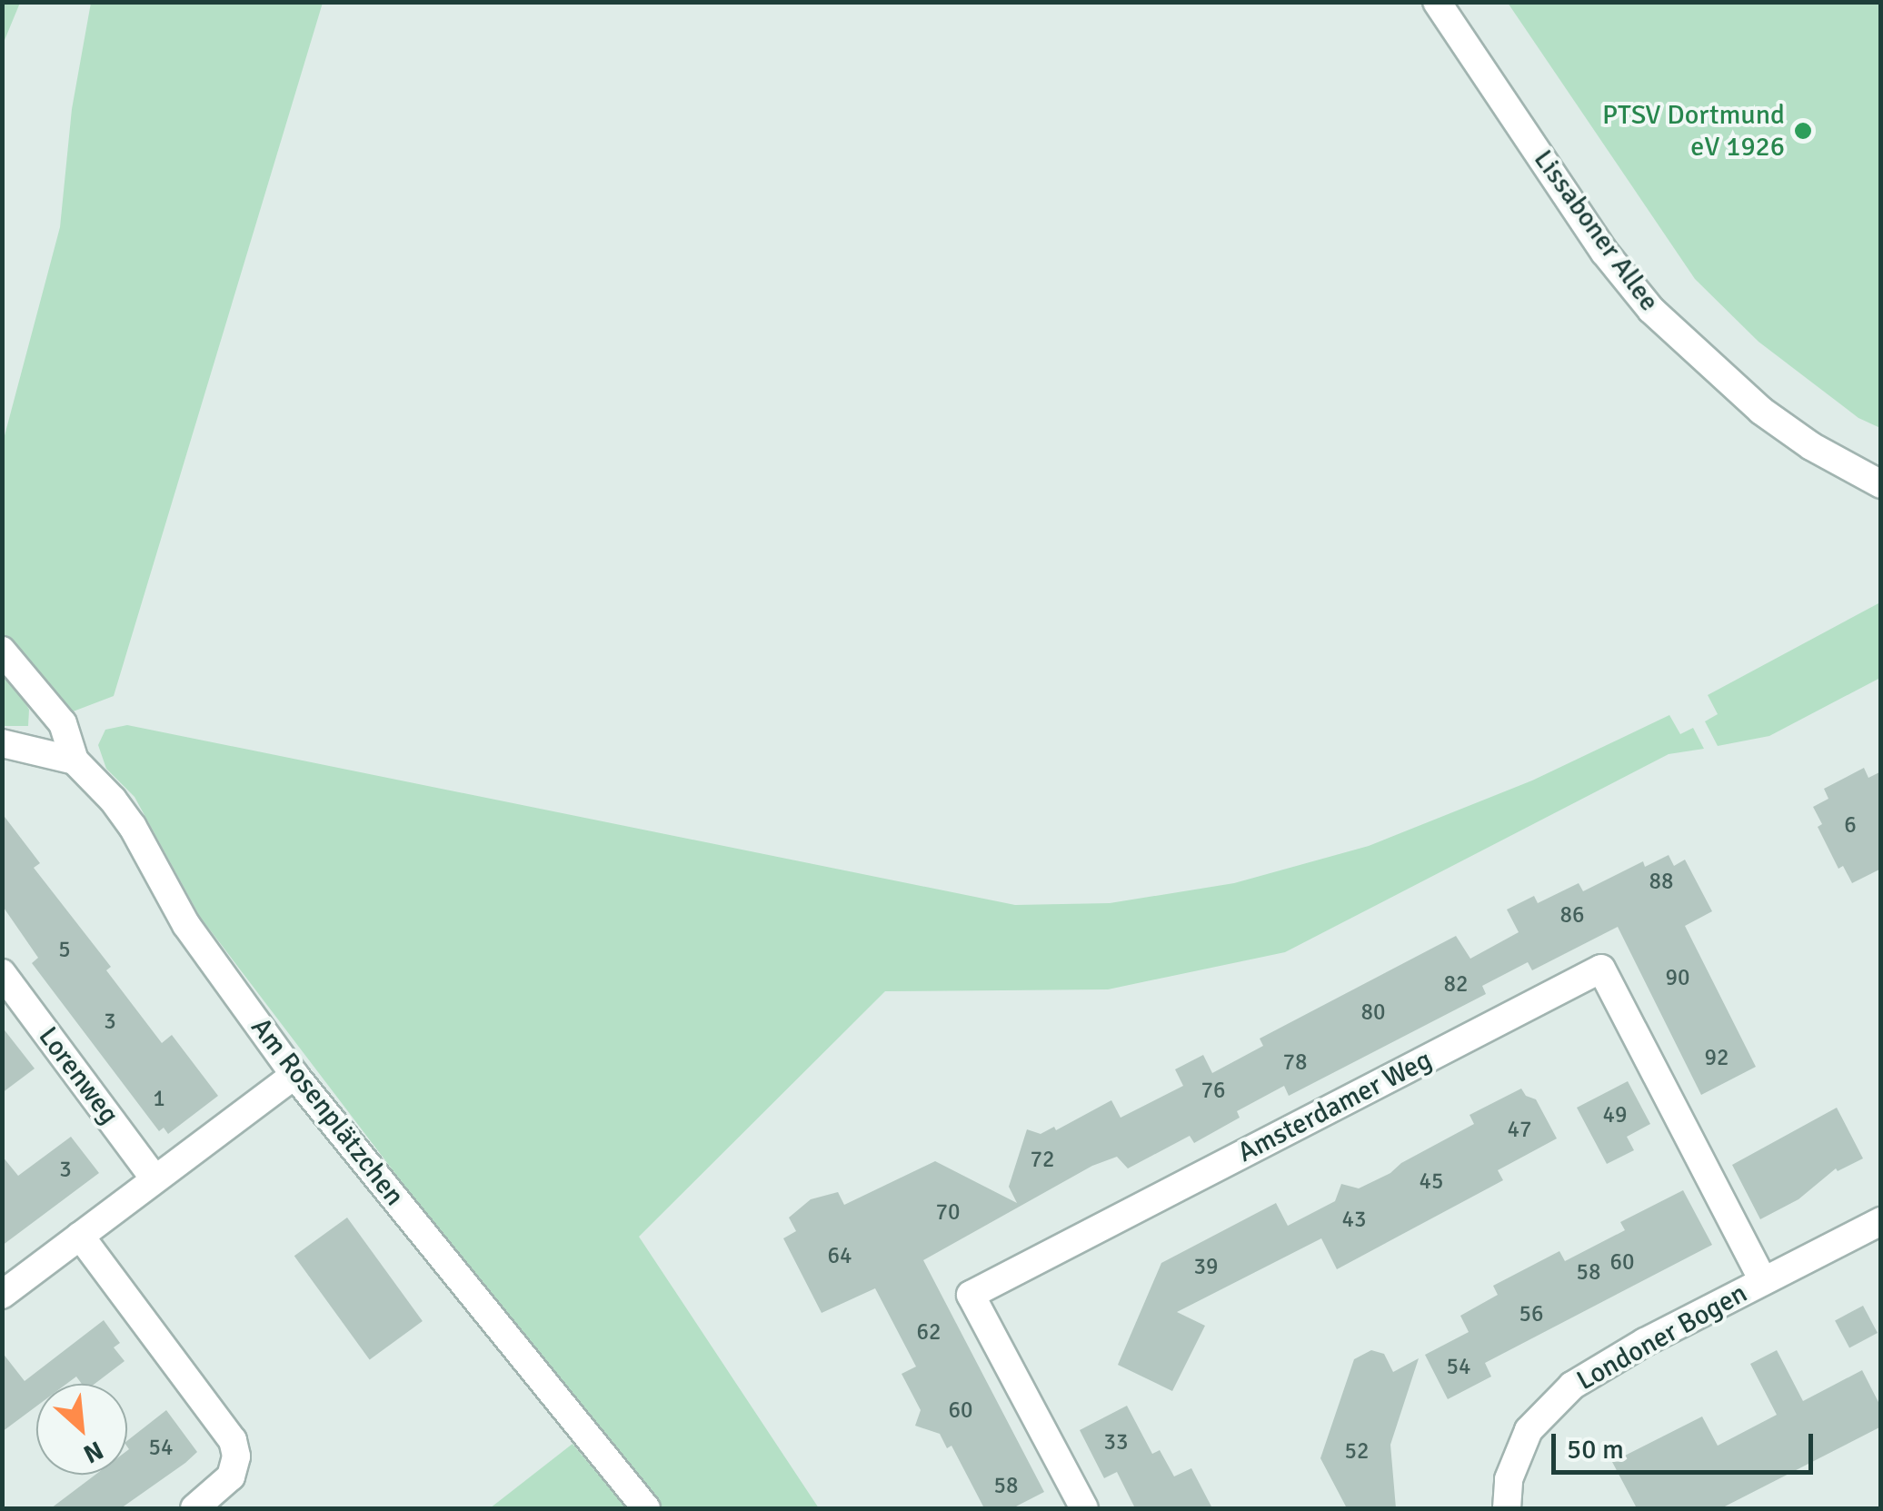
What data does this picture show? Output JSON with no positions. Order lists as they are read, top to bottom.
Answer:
{
  "streets": {
    "street": [
      "Lissaboner Allee",
      "Lorenweg",
      "Amsterdamer Weg",
      "Am Rosenplätzchen",
      "Londoner Bogen"
    ]
  },
  "crossings": [
    ["Amsterdamer Weg", "Londoner Bogen"]
  ],
  "places": ["PTSV Dortmund eV 1926"],
  "house_numbers": [
    "6",
    "88",
    "86",
    "5",
    "90",
    "82",
    "80",
    "3",
    "92",
    "78",
    "76",
    "1",
    "49",
    "47",
    "72",
    "3",
    "45",
    "70",
    "43",
    "64",
    "60",
    "39",
    "58",
    "56",
    "62",
    "54",
    "60",
    "33",
    "54",
    "52",
    "58"
  ],
  "scale_bar": "50 m",
  "north": "bottom right"
}
